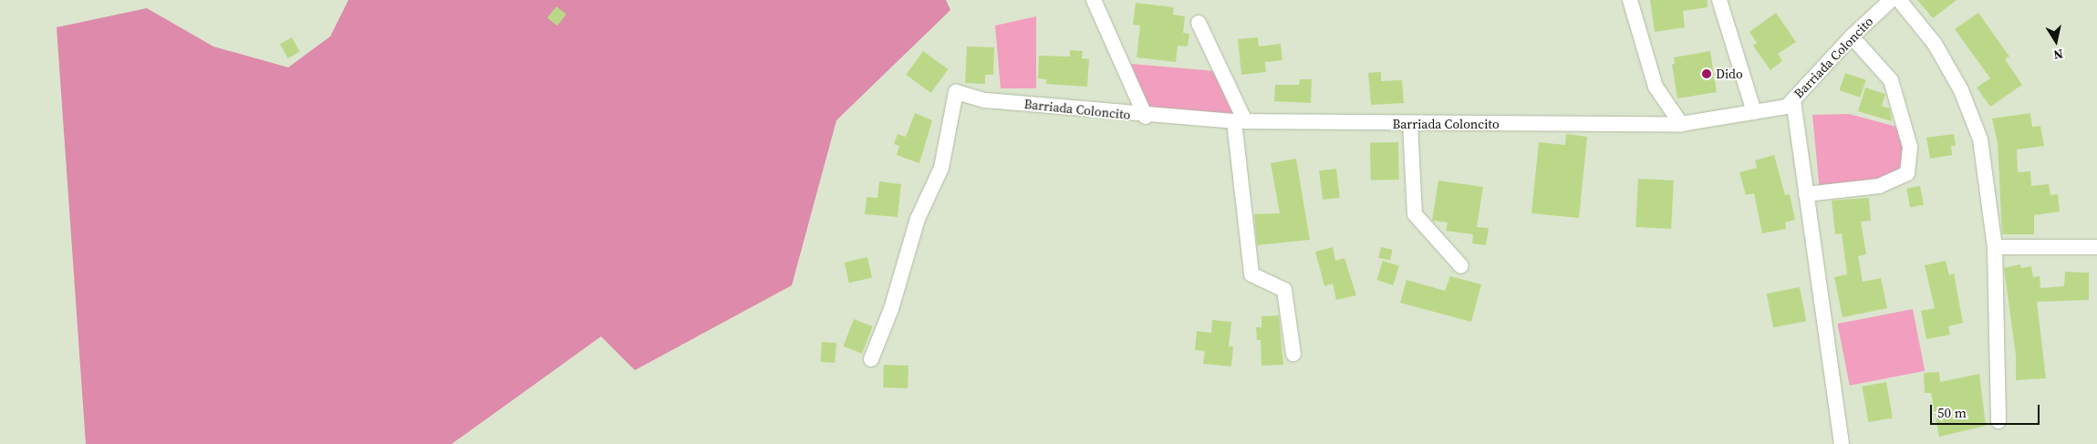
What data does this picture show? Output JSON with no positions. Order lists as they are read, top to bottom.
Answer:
{
  "streets": {
    "street": ["Barriada Coloncito"]
  },
  "places": ["Dido"],
  "scale_bar": "50 m",
  "north": "bottom"
}
